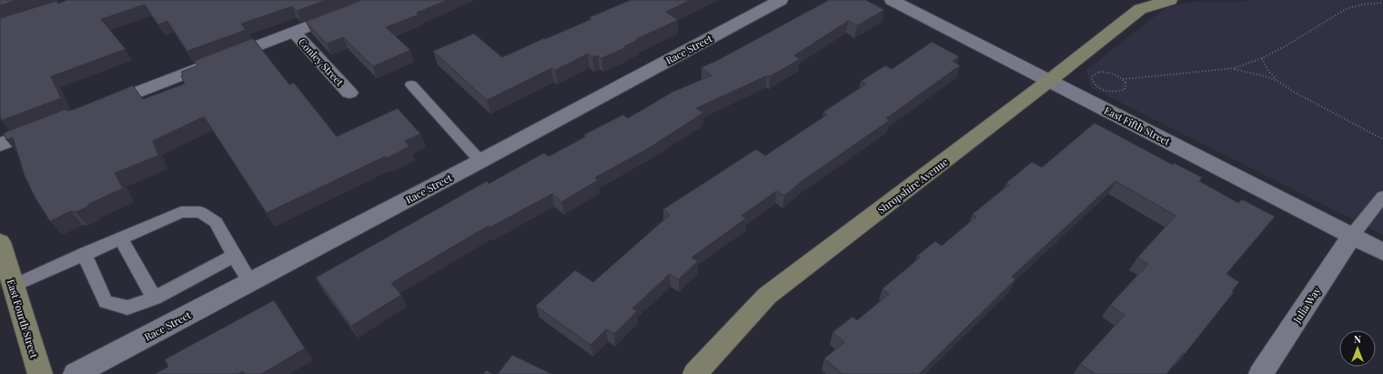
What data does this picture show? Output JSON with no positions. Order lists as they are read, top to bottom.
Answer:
{
  "streets": {
    "street": [
      "Race Street",
      "Conley Street",
      "East Fifth Street",
      "Shropshire Avenue",
      "Julia Way",
      "East Fourth Street"
    ]
  },
  "crossings": [
    ["East Fifth Street", "Shropshire Avenue"],
    ["East Fifth Street", "Julia Way"]
  ],
  "north": "top"
}
